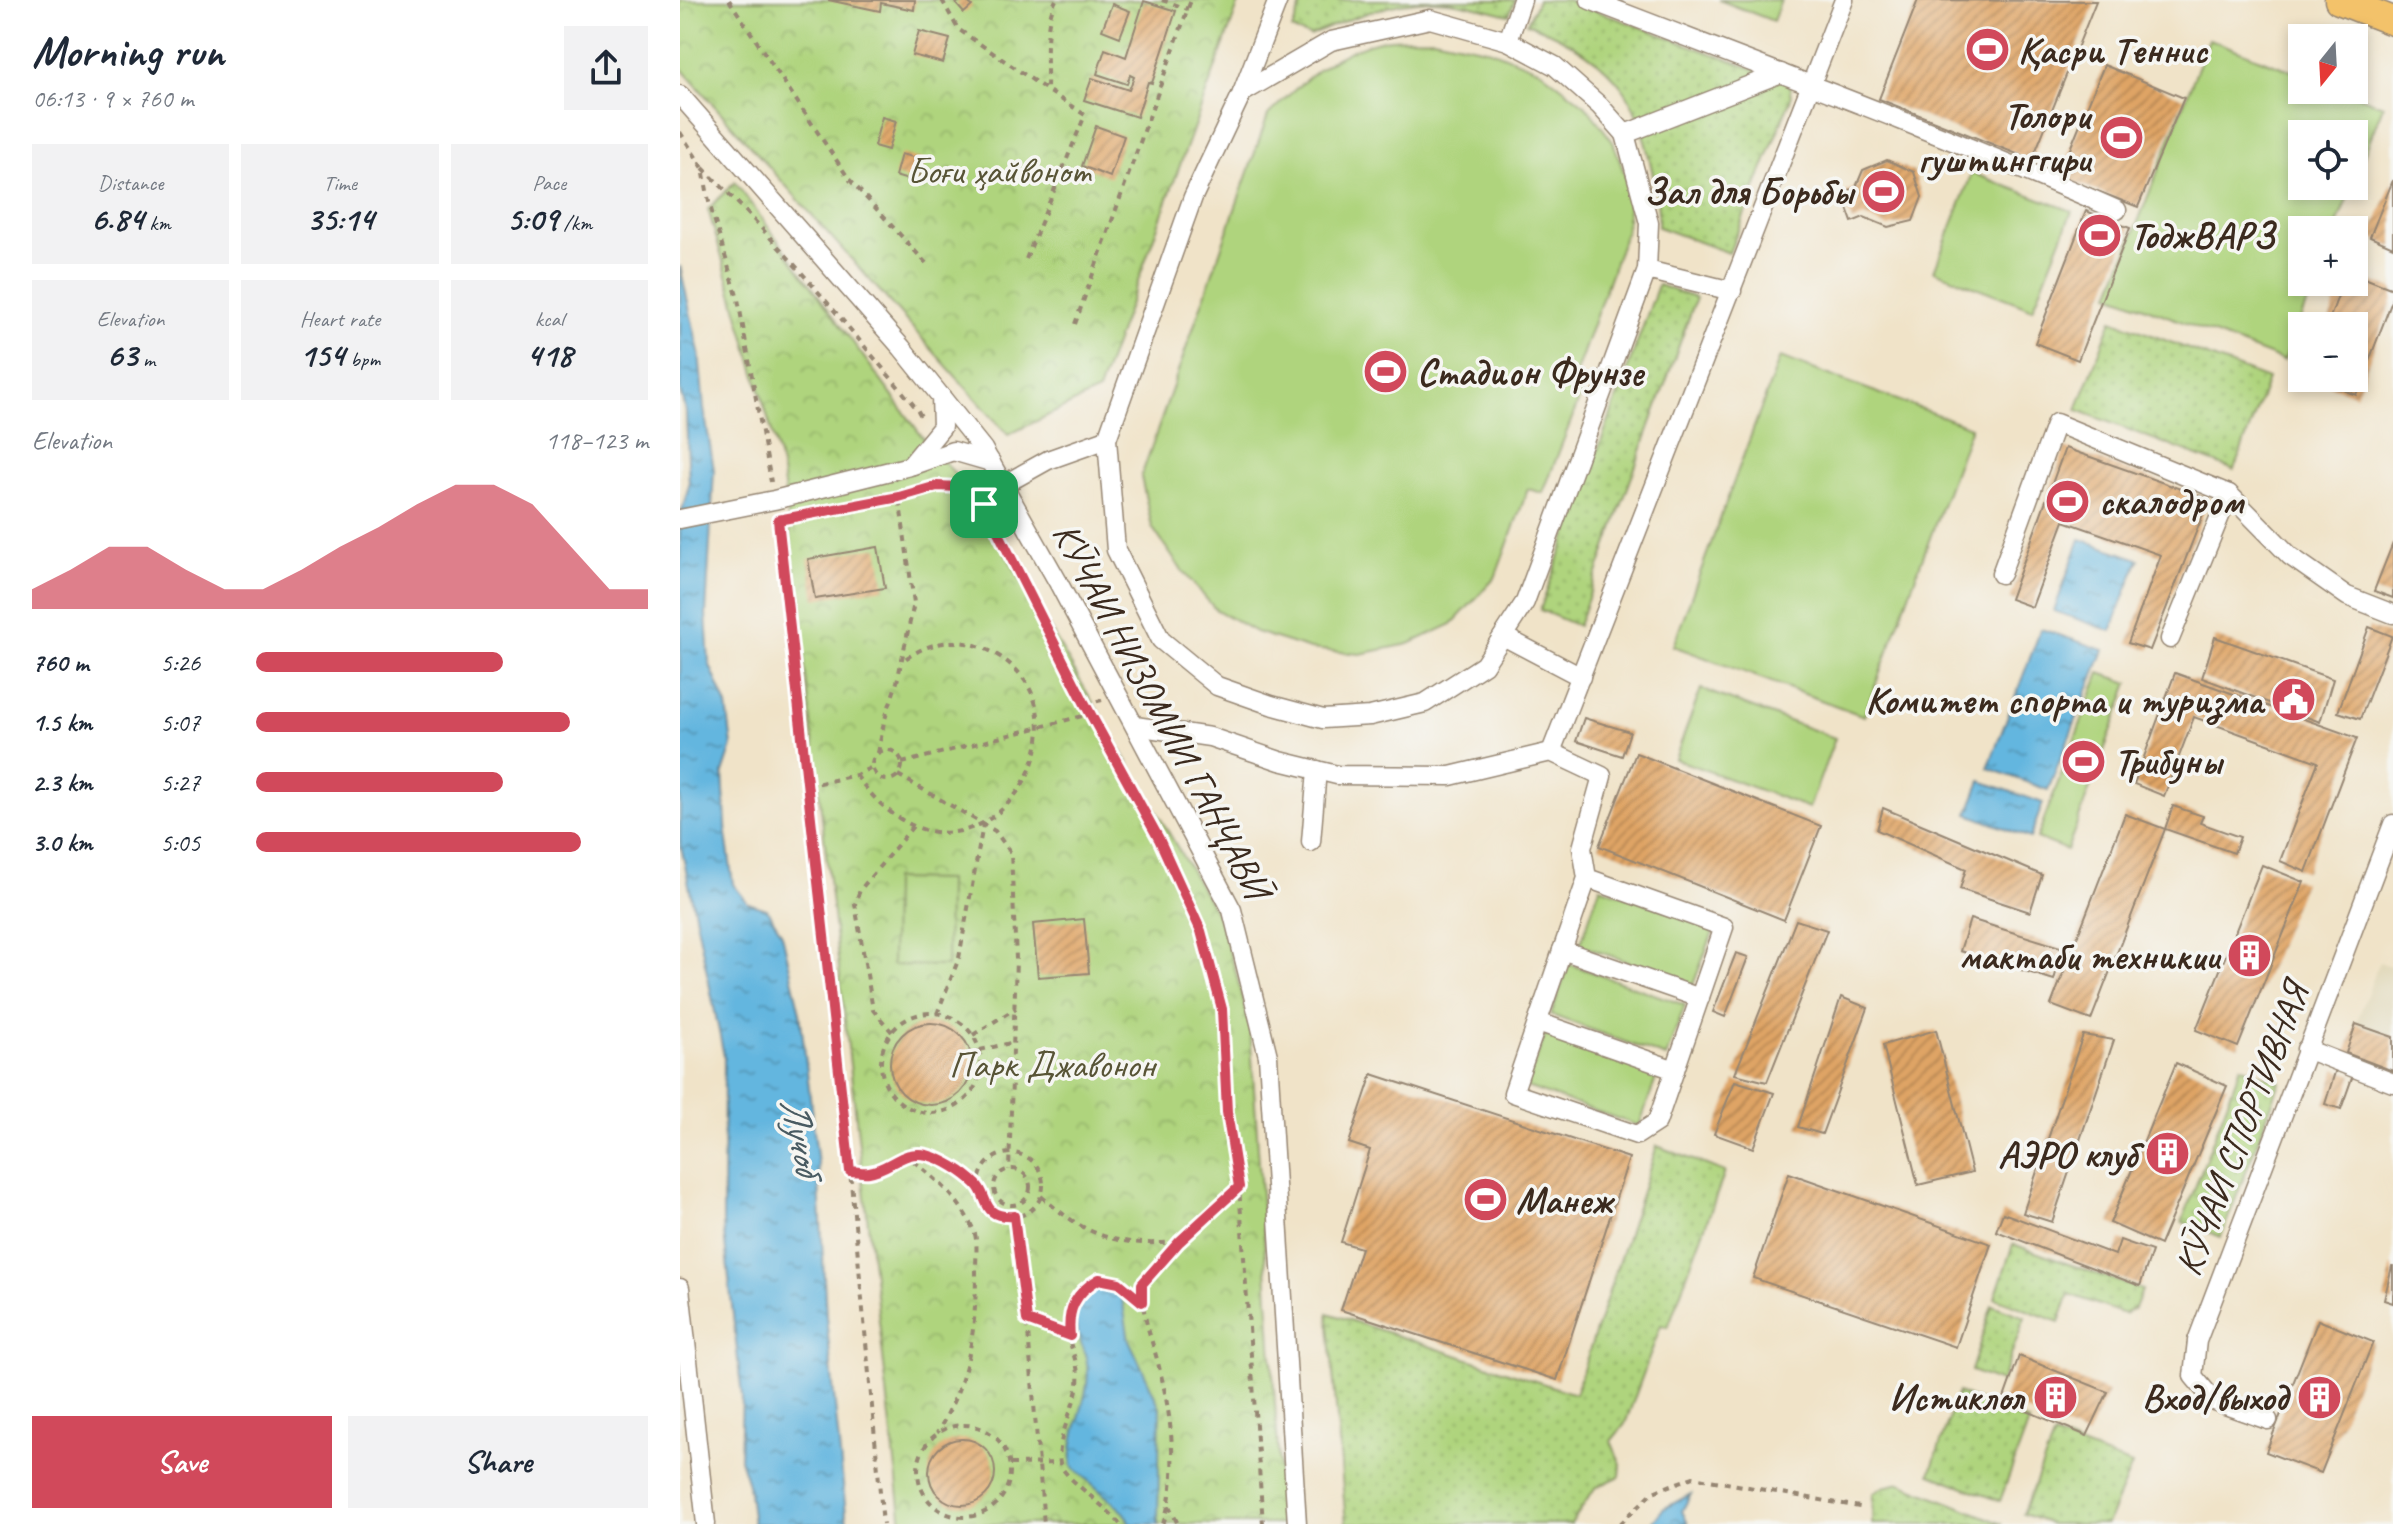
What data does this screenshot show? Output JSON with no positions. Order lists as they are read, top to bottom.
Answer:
{
  "streets": {
    "street": ["КӮЧАИ НИЗОМИИ ГАНҶАВӢ", "КӮЧАИ СПОРТИВНАЯ"]
  },
  "water": ["Лучоб"],
  "parks": ["Боғи ҳайвонот", "Парк Джавонон"],
  "places": {
    "sports": [
      "Қасри Теннис",
      "Толори гуштинггири",
      "Зал для Борьбы",
      "ТоджВАРЗ",
      "Стадион Фрунзе",
      "скалодром",
      "Трибуны",
      "Манеж"
    ],
    "public building": ["Комитет спорта и туризма"],
    "building": [
      "мактаби техникии",
      "АЭРО клуб",
      "Истиклол",
      "Вход/выход"
    ]
  },
  "north": "bottom",
  "page": {
    "heading": ["Morning run", "06:13 · 9 × 760 m"],
    "map_buttons": ["+", "−"],
    "stats": [
      ["Distance", "6.84 km"],
      ["Time", "35:14"],
      ["Pace", "5:09 /km"],
      ["Elevation", "63 m"],
      ["Heart rate", "154 bpm"],
      ["kcal", "418"]
    ],
    "chart": ["Elevation", "118–123 m"],
    "list": [
      {
        "name": "760 m",
        "note": "5:26"
      },
      {
        "name": "1.5 km",
        "note": "5:07"
      },
      {
        "name": "2.3 km",
        "note": "5:27"
      },
      {
        "name": "3.0 km",
        "note": "5:05"
      }
    ],
    "buttons": ["Save", "Share"]
  }
}
